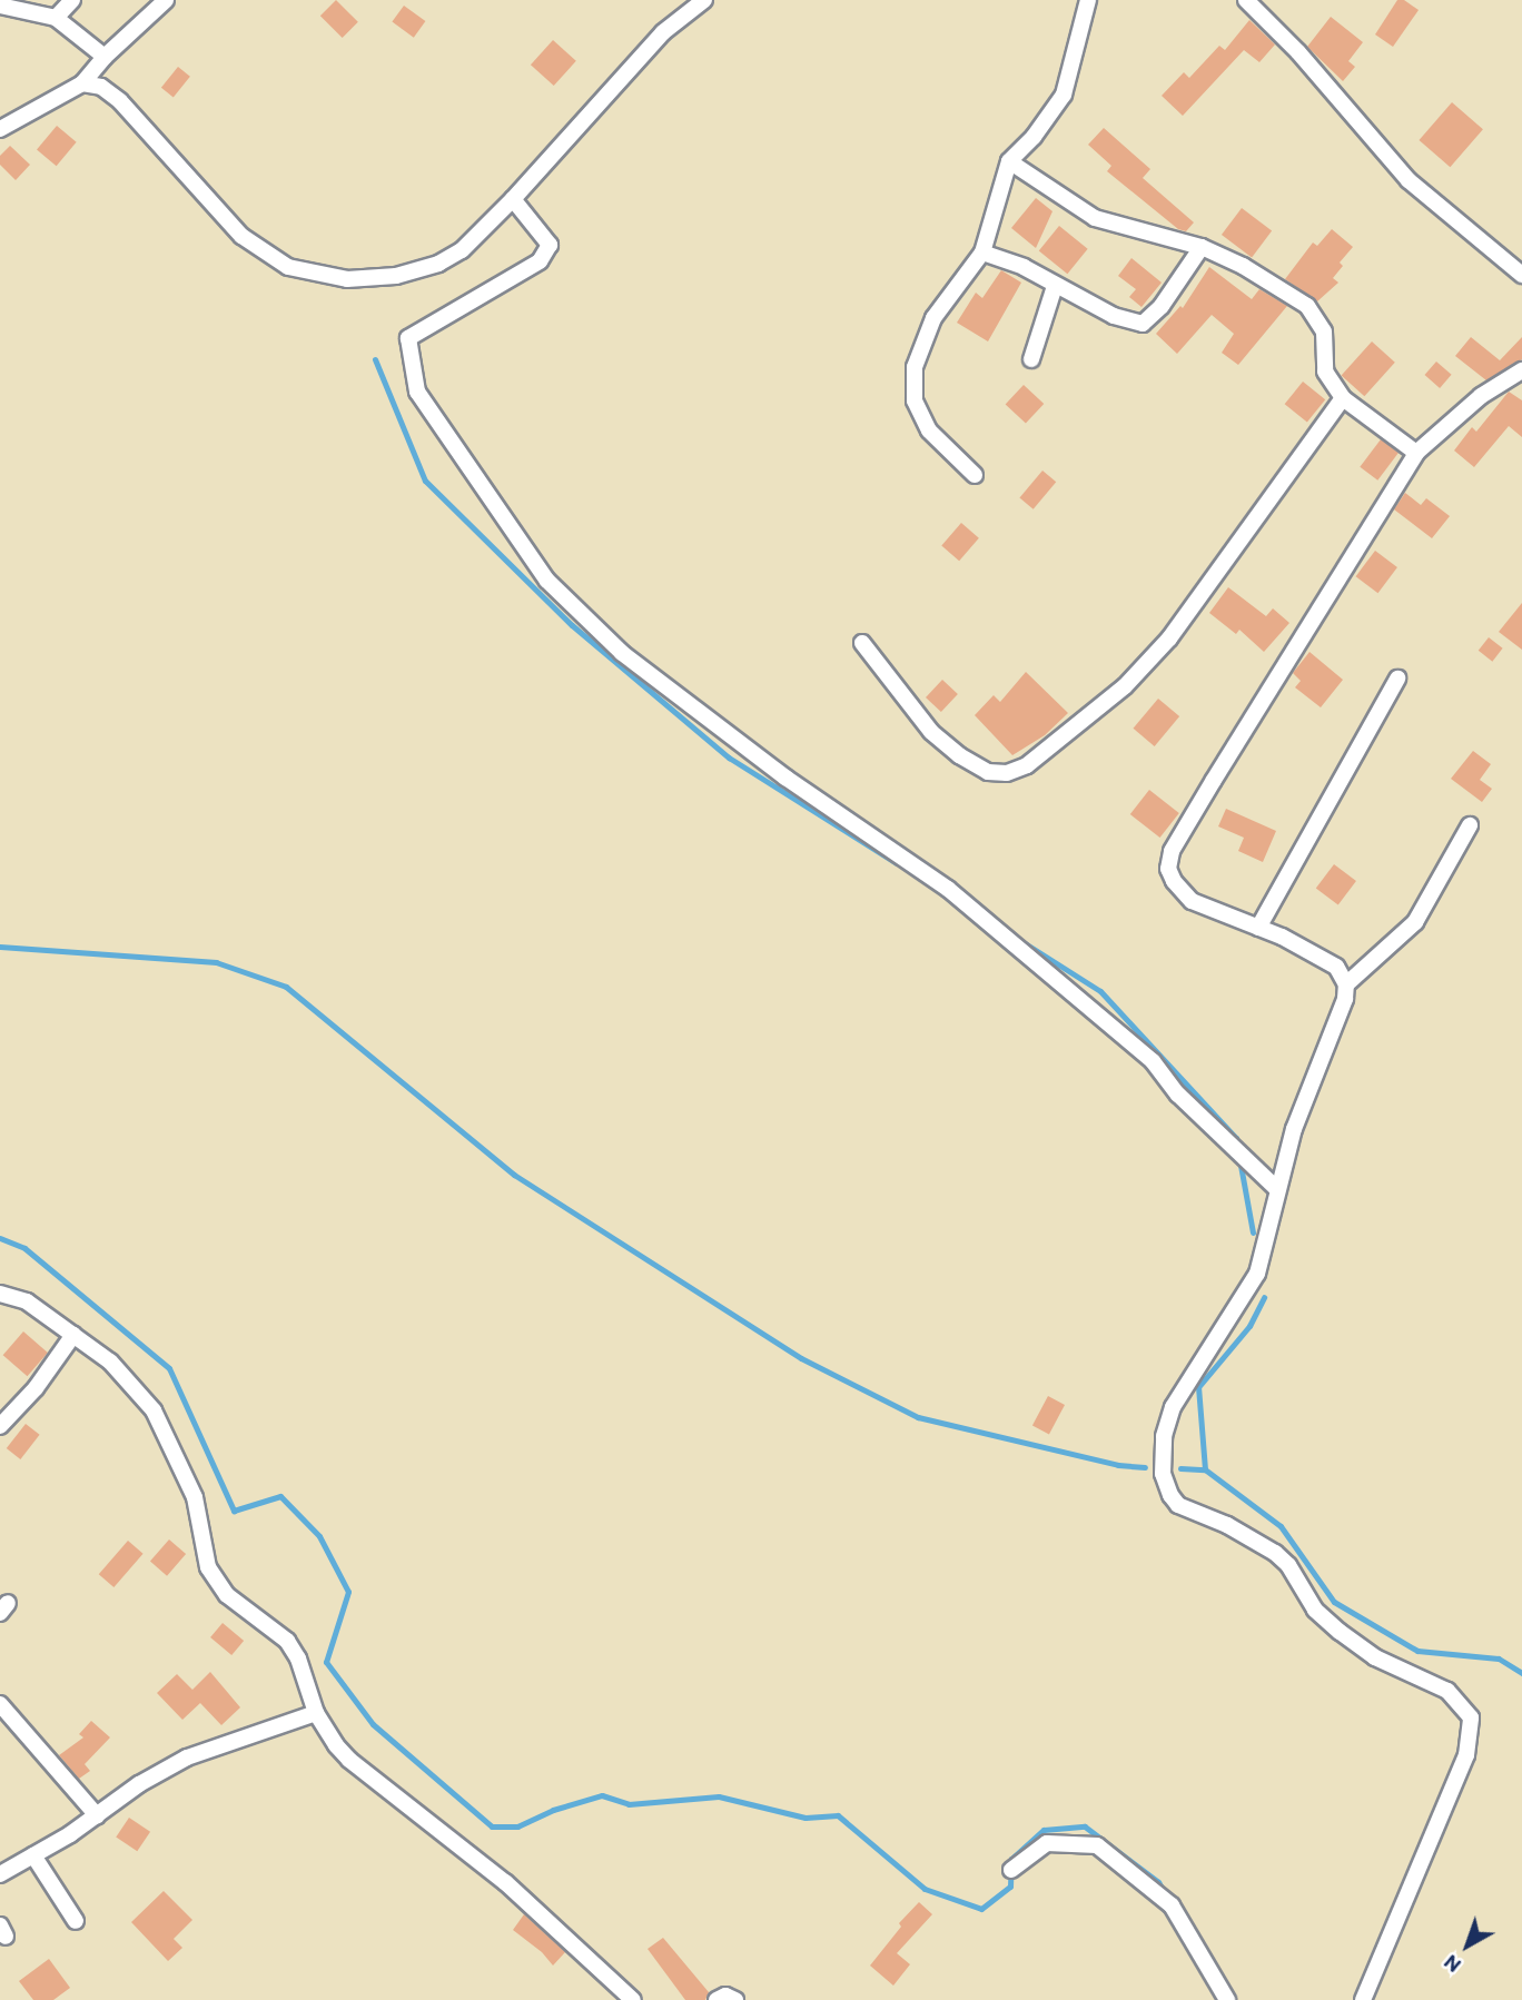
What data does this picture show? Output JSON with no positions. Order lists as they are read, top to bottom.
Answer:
{
  "north": "bottom left"
}
